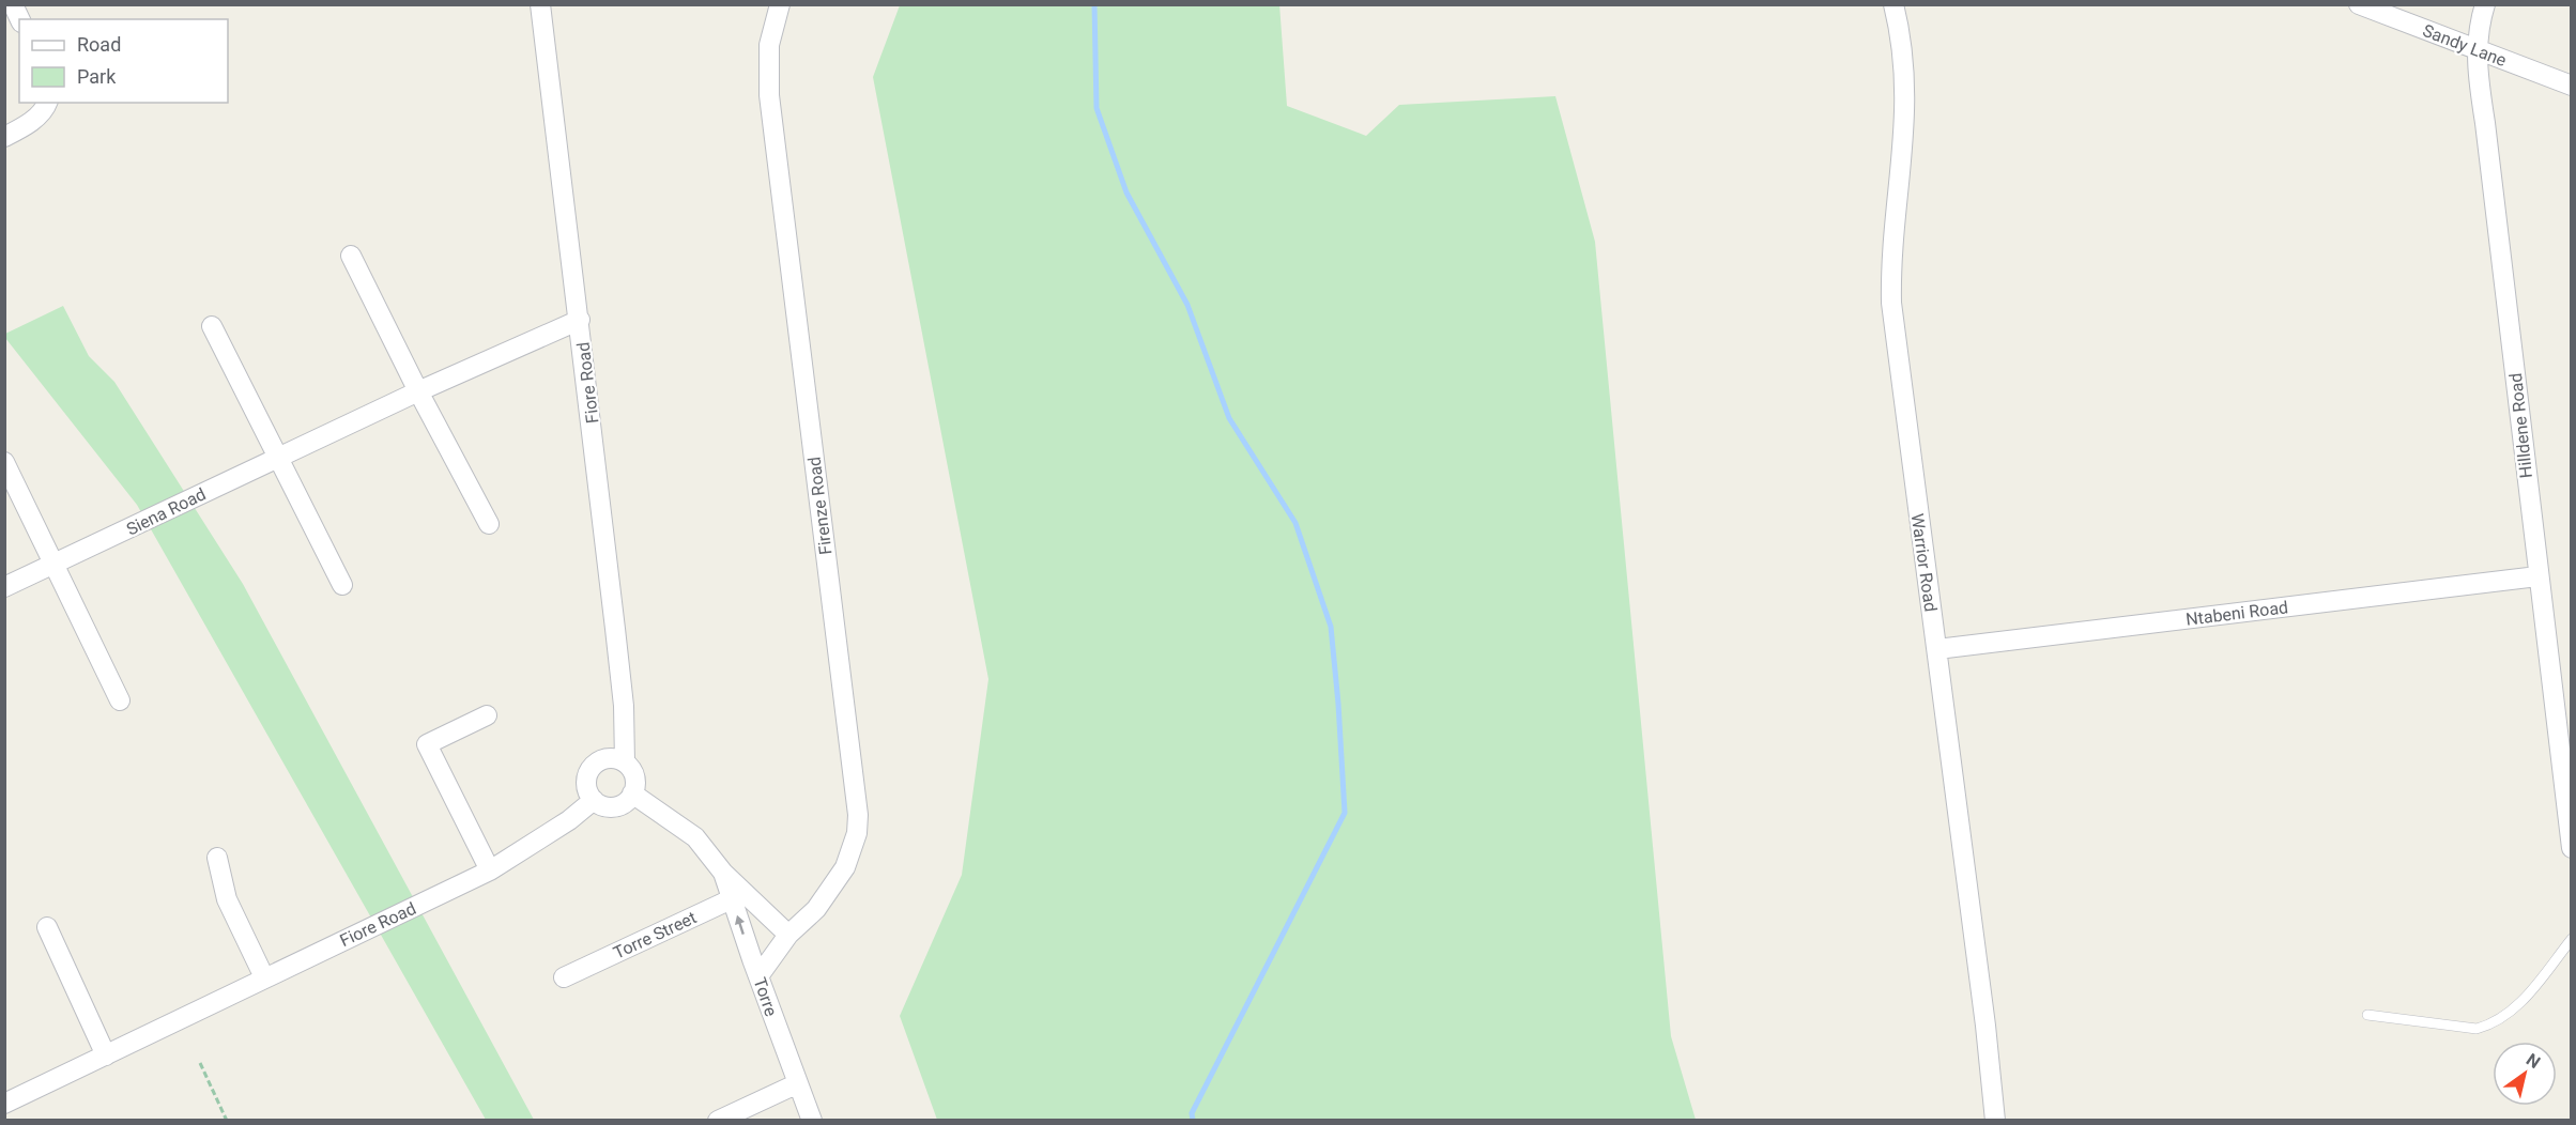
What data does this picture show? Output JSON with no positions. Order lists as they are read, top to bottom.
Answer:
{
  "streets": {
    "street": [
      "Sandy Lane",
      "Fiore Road",
      "Hilldene Road",
      "Firenze Road",
      "Siena Road",
      "Warrior Road",
      "Ntabeni Road",
      "Torre Street",
      "Torre"
    ]
  },
  "crossings": [
    ["Sandy Lane", "Hilldene Road"],
    ["Fiore Road", "Siena Road"],
    ["Hilldene Road", "Ntabeni Road"],
    ["Firenze Road", "Torre"],
    ["Warrior Road", "Ntabeni Road"],
    ["Torre Street", "Torre"]
  ],
  "one_way": ["Torre"],
  "legend": ["Road", "Park"],
  "north": "top right"
}
